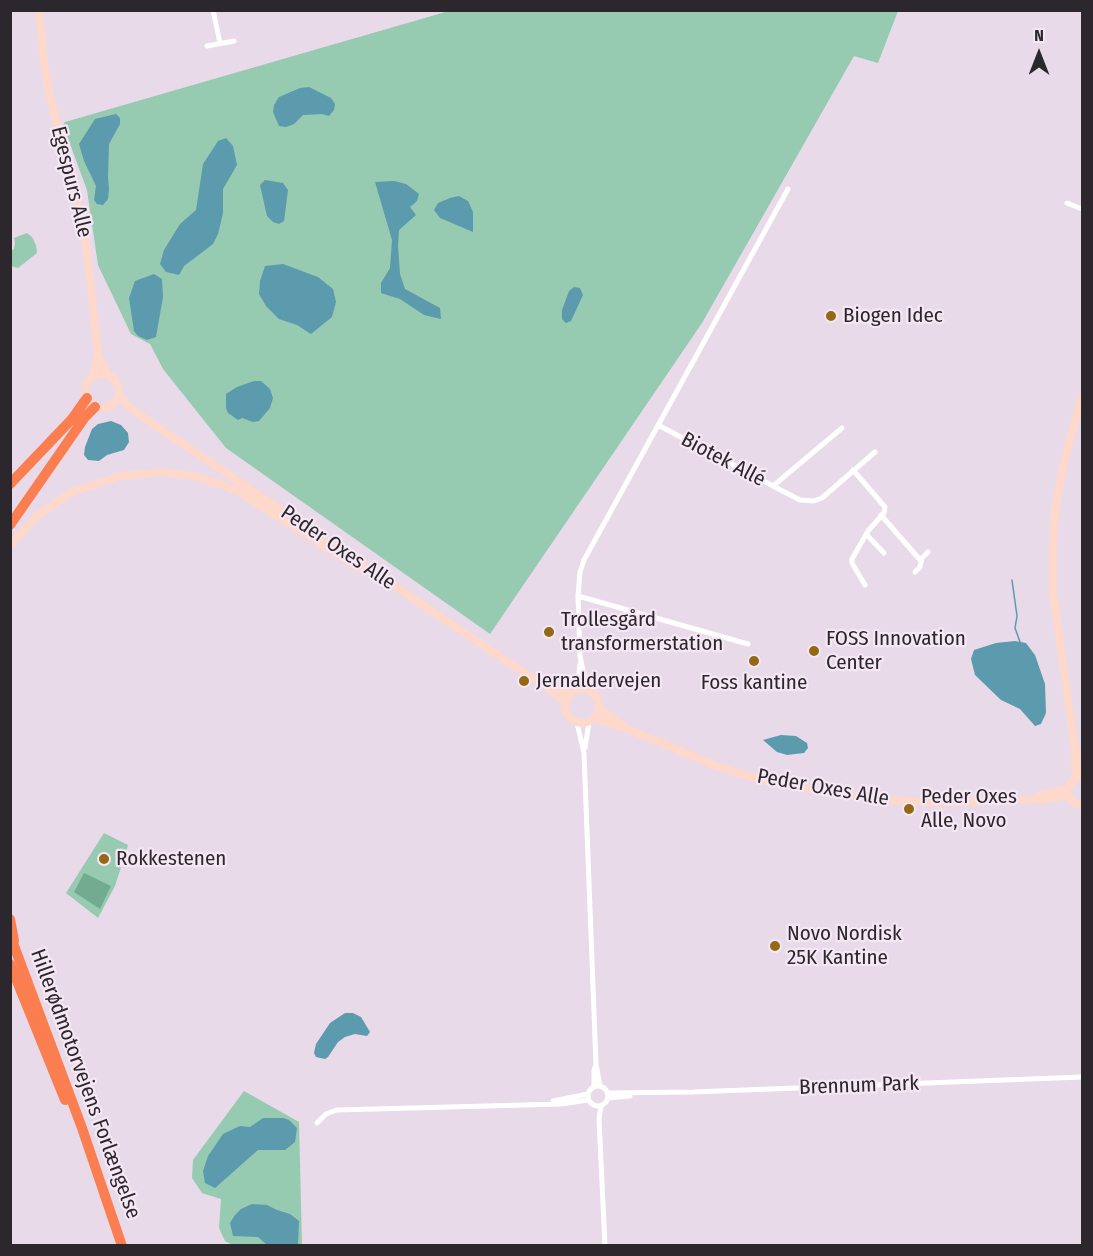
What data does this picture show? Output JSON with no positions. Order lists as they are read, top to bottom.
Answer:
{
  "streets": {
    "highway": ["Hillerødmotorvejens Forlængelse"],
    "street": [
      "Egespurs Alle",
      "Biotek Allé",
      "Peder Oxes Alle",
      "Brennum Park"
    ]
  },
  "crossings": [
    ["Egespurs Alle", "Peder Oxes Alle"]
  ],
  "places": [
    "Biogen Idec",
    "Trollesgård transformerstation",
    "FOSS Innovation Center",
    "Foss kantine",
    "Jernaldervejen",
    "Peder Oxes Alle, Novo",
    "Rokkestenen",
    "Novo Nordisk 25K Kantine"
  ],
  "north": "top"
}
